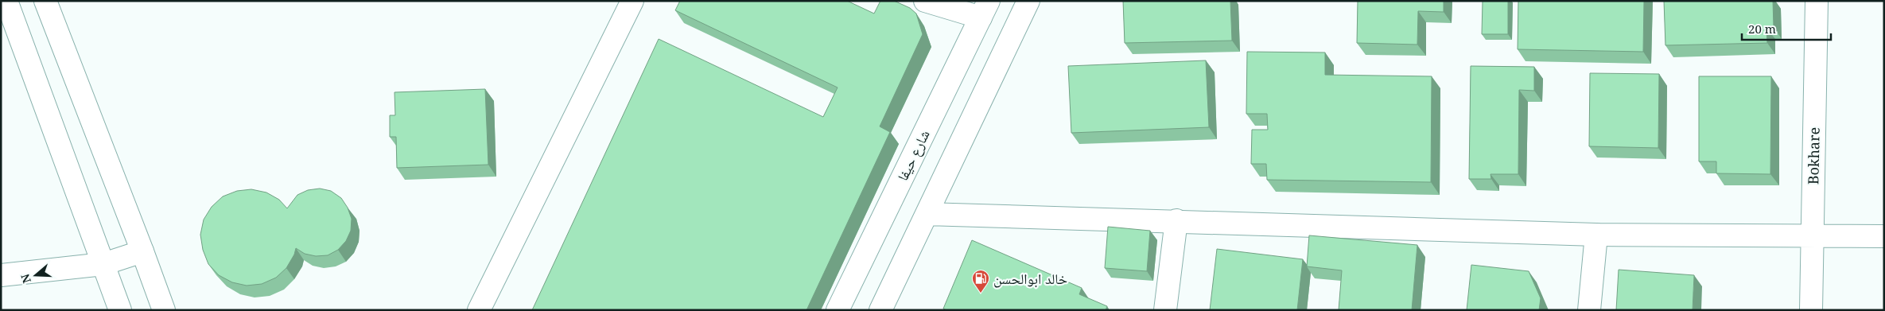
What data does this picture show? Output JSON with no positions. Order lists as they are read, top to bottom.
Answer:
{
  "streets": {
    "street": ["شارع حيفا", "Bokhare"]
  },
  "places": {
    "fuel station": ["خالد ابوالحسن"]
  },
  "scale_bar": "20 m",
  "north": "left"
}
